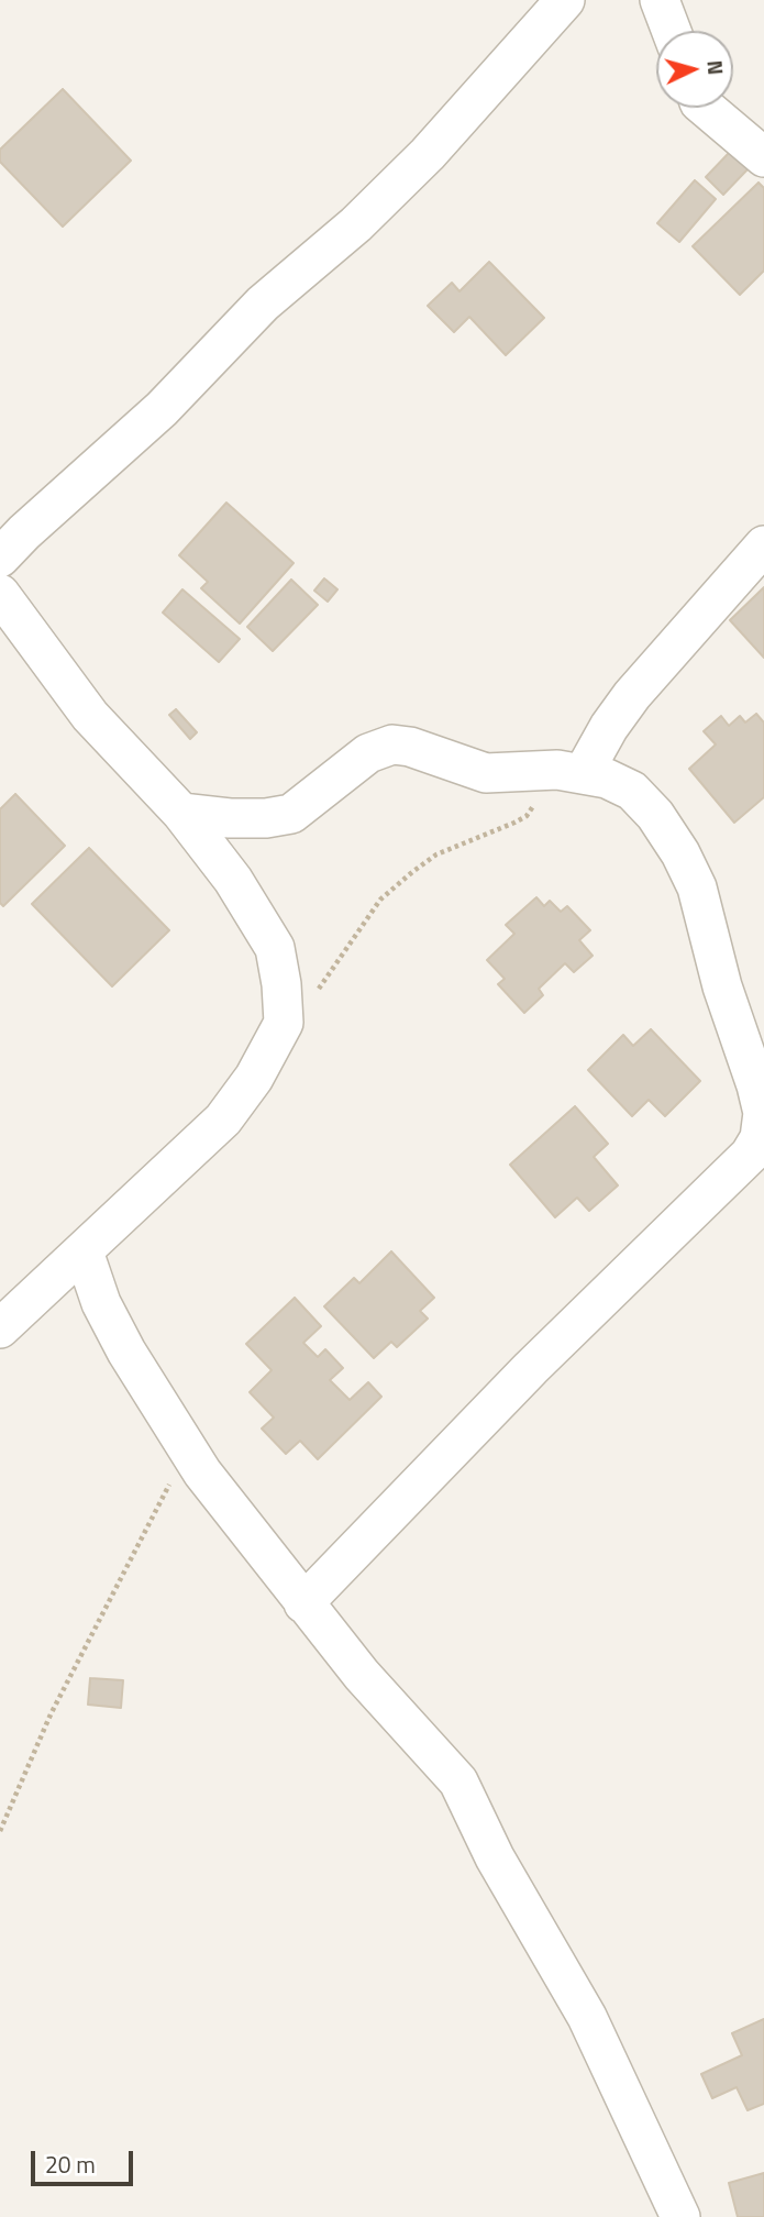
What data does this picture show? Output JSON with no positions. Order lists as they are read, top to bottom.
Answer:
{
  "scale_bar": "20 m",
  "north": "right"
}
